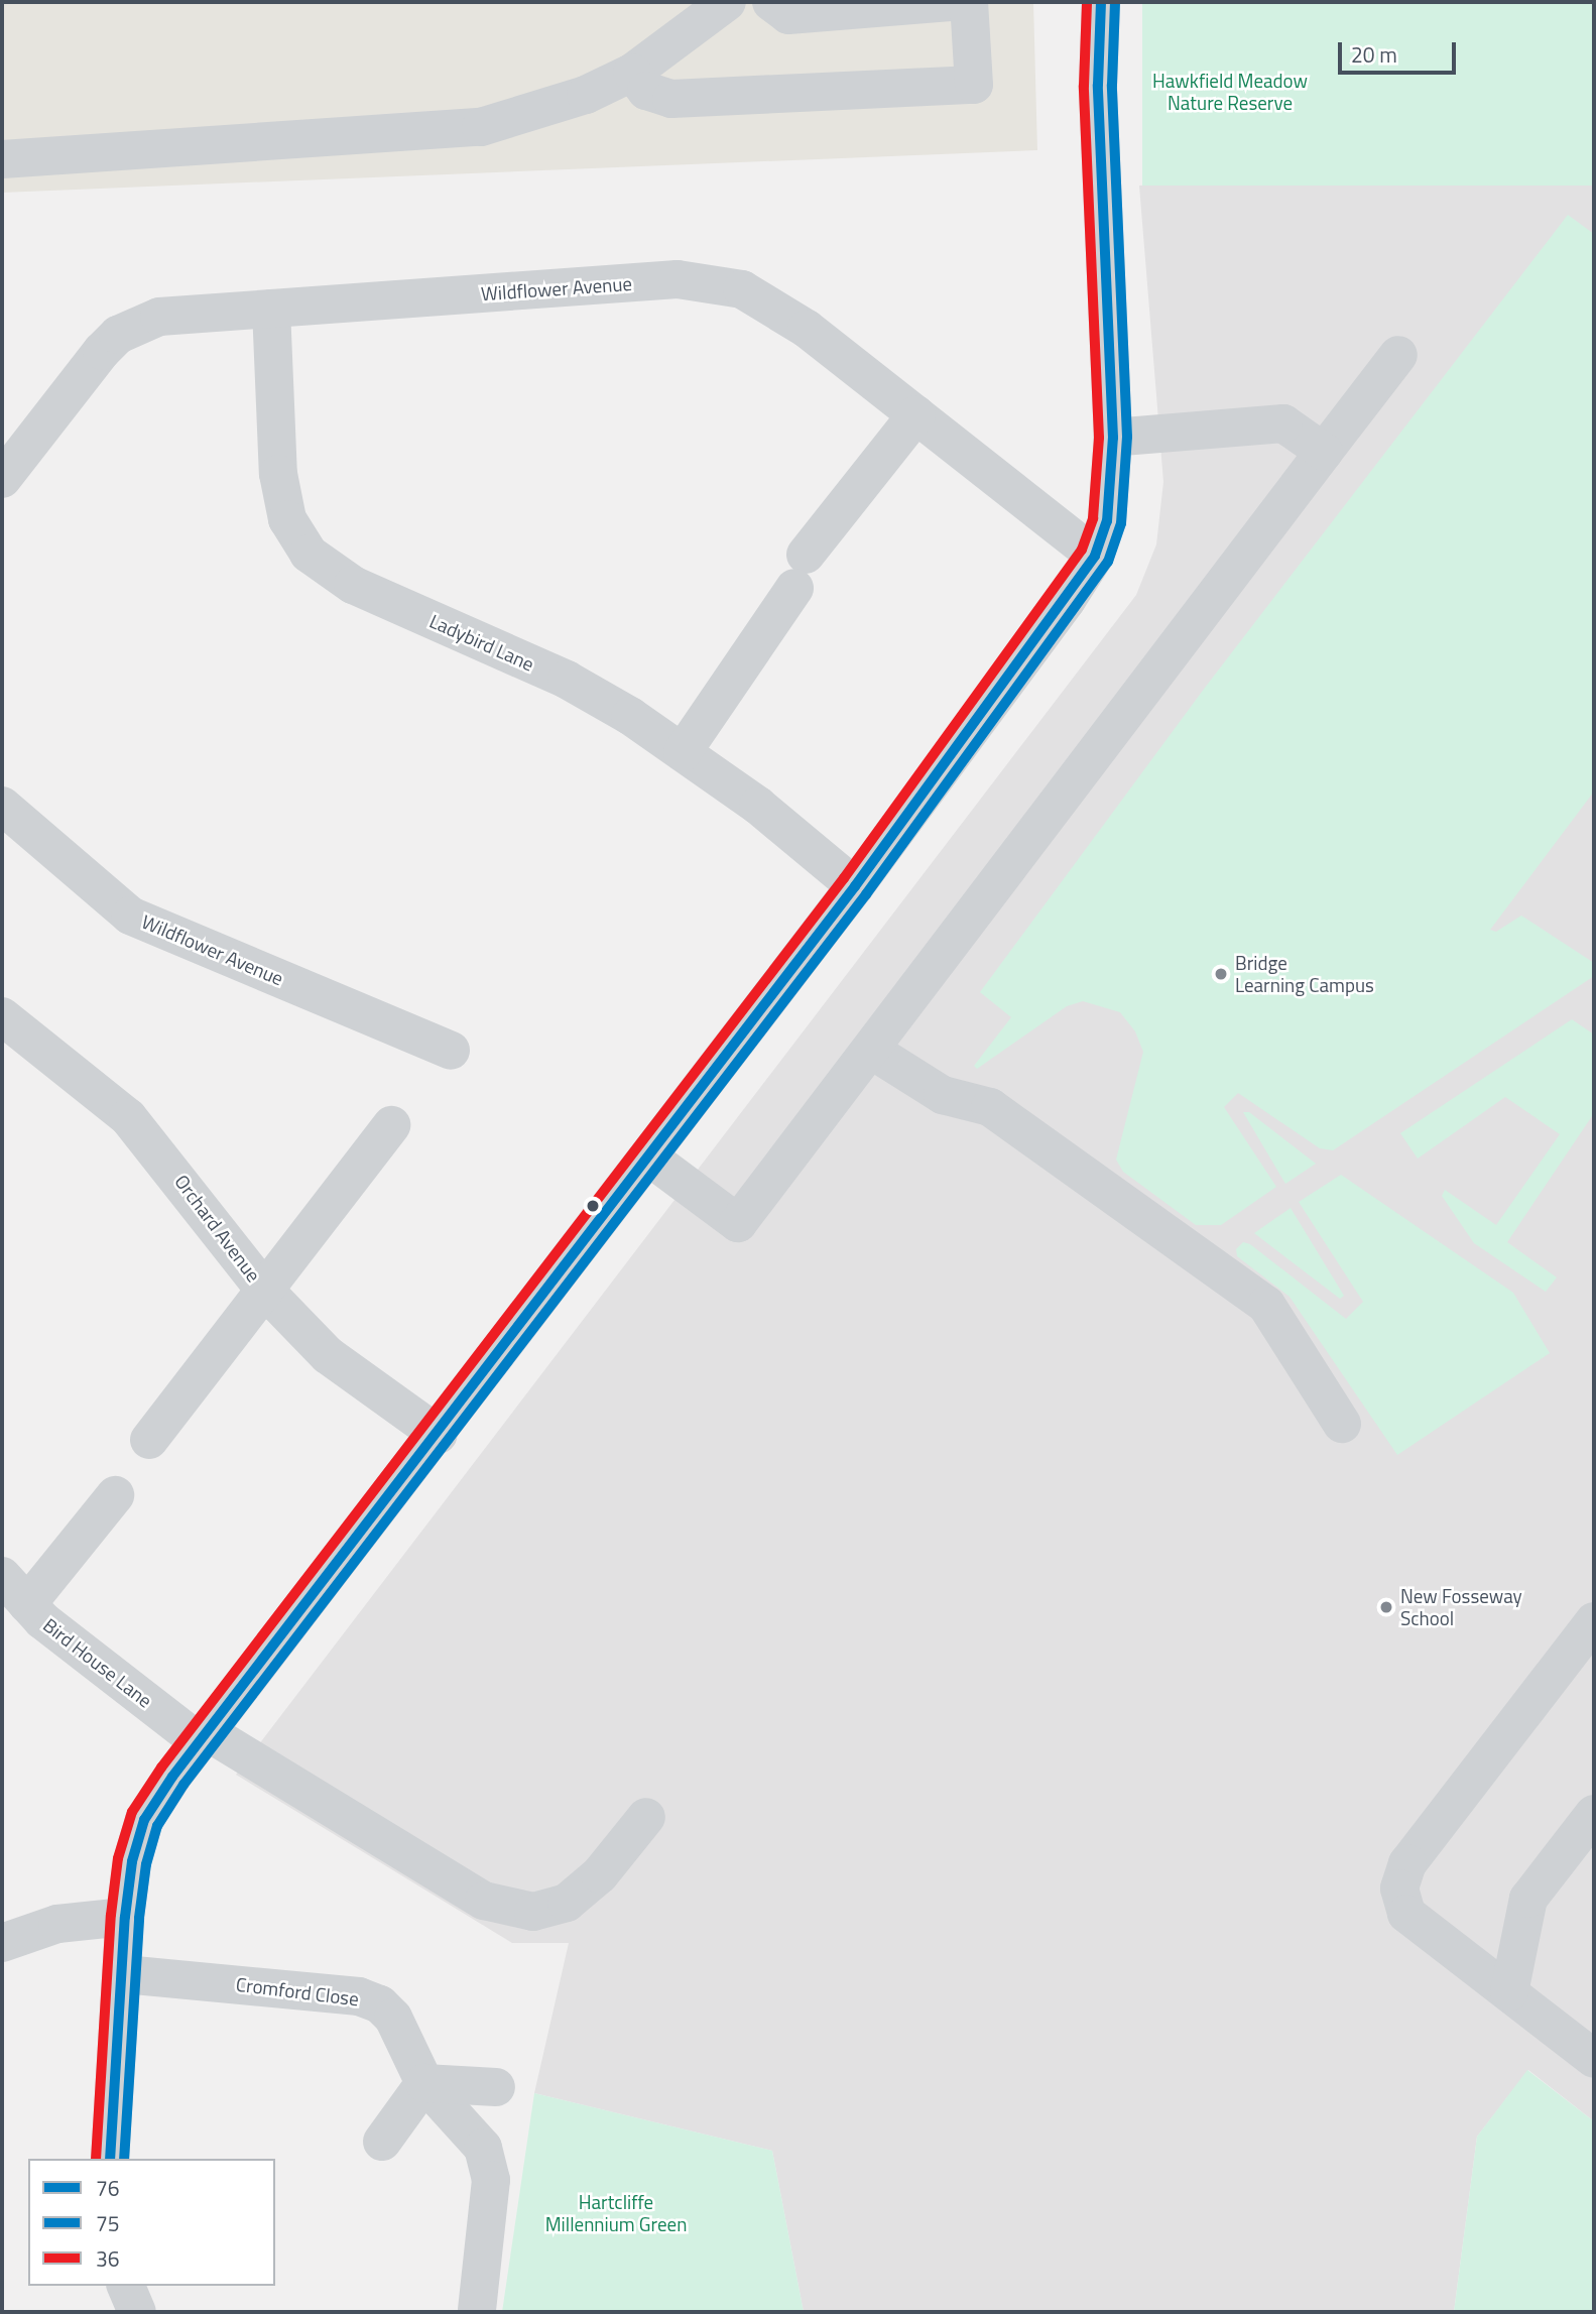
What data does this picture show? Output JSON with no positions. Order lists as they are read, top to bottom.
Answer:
{
  "streets": {
    "street": [
      "Wildflower Avenue",
      "Ladybird Lane",
      "Orchard Avenue",
      "Bird House Lane",
      "Cromford Close"
    ]
  },
  "crossings": [
    ["Wildflower Avenue", "Ladybird Lane"]
  ],
  "parks": ["Hawkfield Meadow Nature Reserve", "Hartcliffe Millennium Green"],
  "places": ["Bridge Learning Campus", "New Fosseway School"],
  "lines": ["transit line 76", "transit line 36", "transit line 75"],
  "legend": ["76", "75", "36"],
  "scale_bar": "20 m"
}
